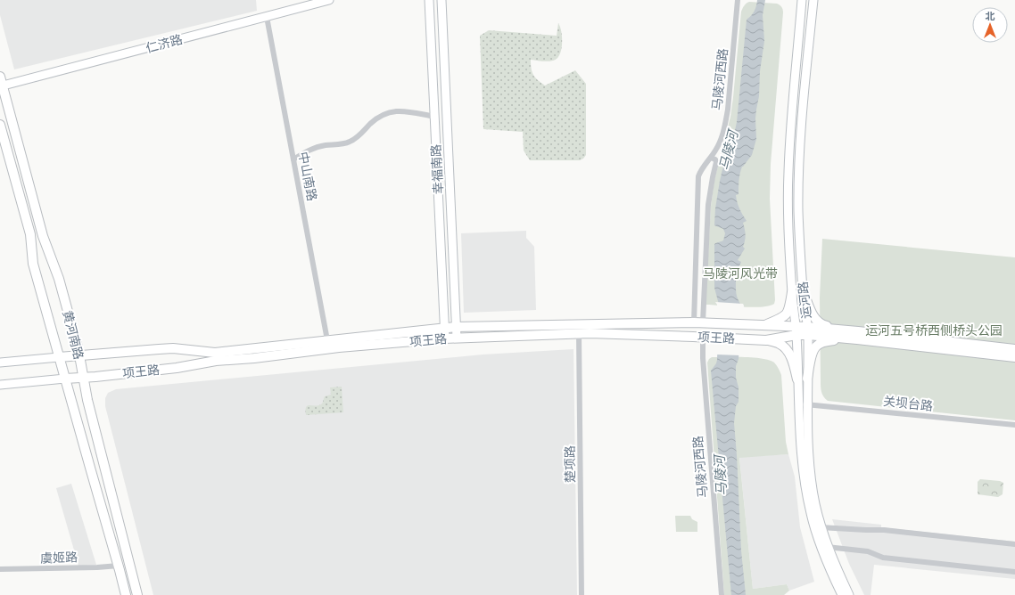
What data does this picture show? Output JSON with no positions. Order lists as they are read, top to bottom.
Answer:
{
  "streets": {
    "main road": ["黄河南路", "项王路"],
    "street": [
      "仁济路",
      "马陵河西路",
      "幸福南路",
      "中山南路",
      "运河路",
      "关坝台路",
      "楚项路",
      "虞姬路"
    ]
  },
  "crossings": [
    ["仁济路", "中山南路"],
    ["仁济路", "黄河南路"],
    ["马陵河西路", "项王路"],
    ["幸福南路", "项王路"],
    ["中山南路", "项王路"],
    ["运河路", "项王路"],
    ["运河路", "关坝台路"],
    ["黄河南路", "项王路"],
    ["黄河南路", "虞姬路"],
    ["项王路", "楚项路"]
  ],
  "water": ["马陵河"],
  "parks": ["马陵河风光带", "运河五号桥西侧桥头公园"],
  "north": "top"
}
